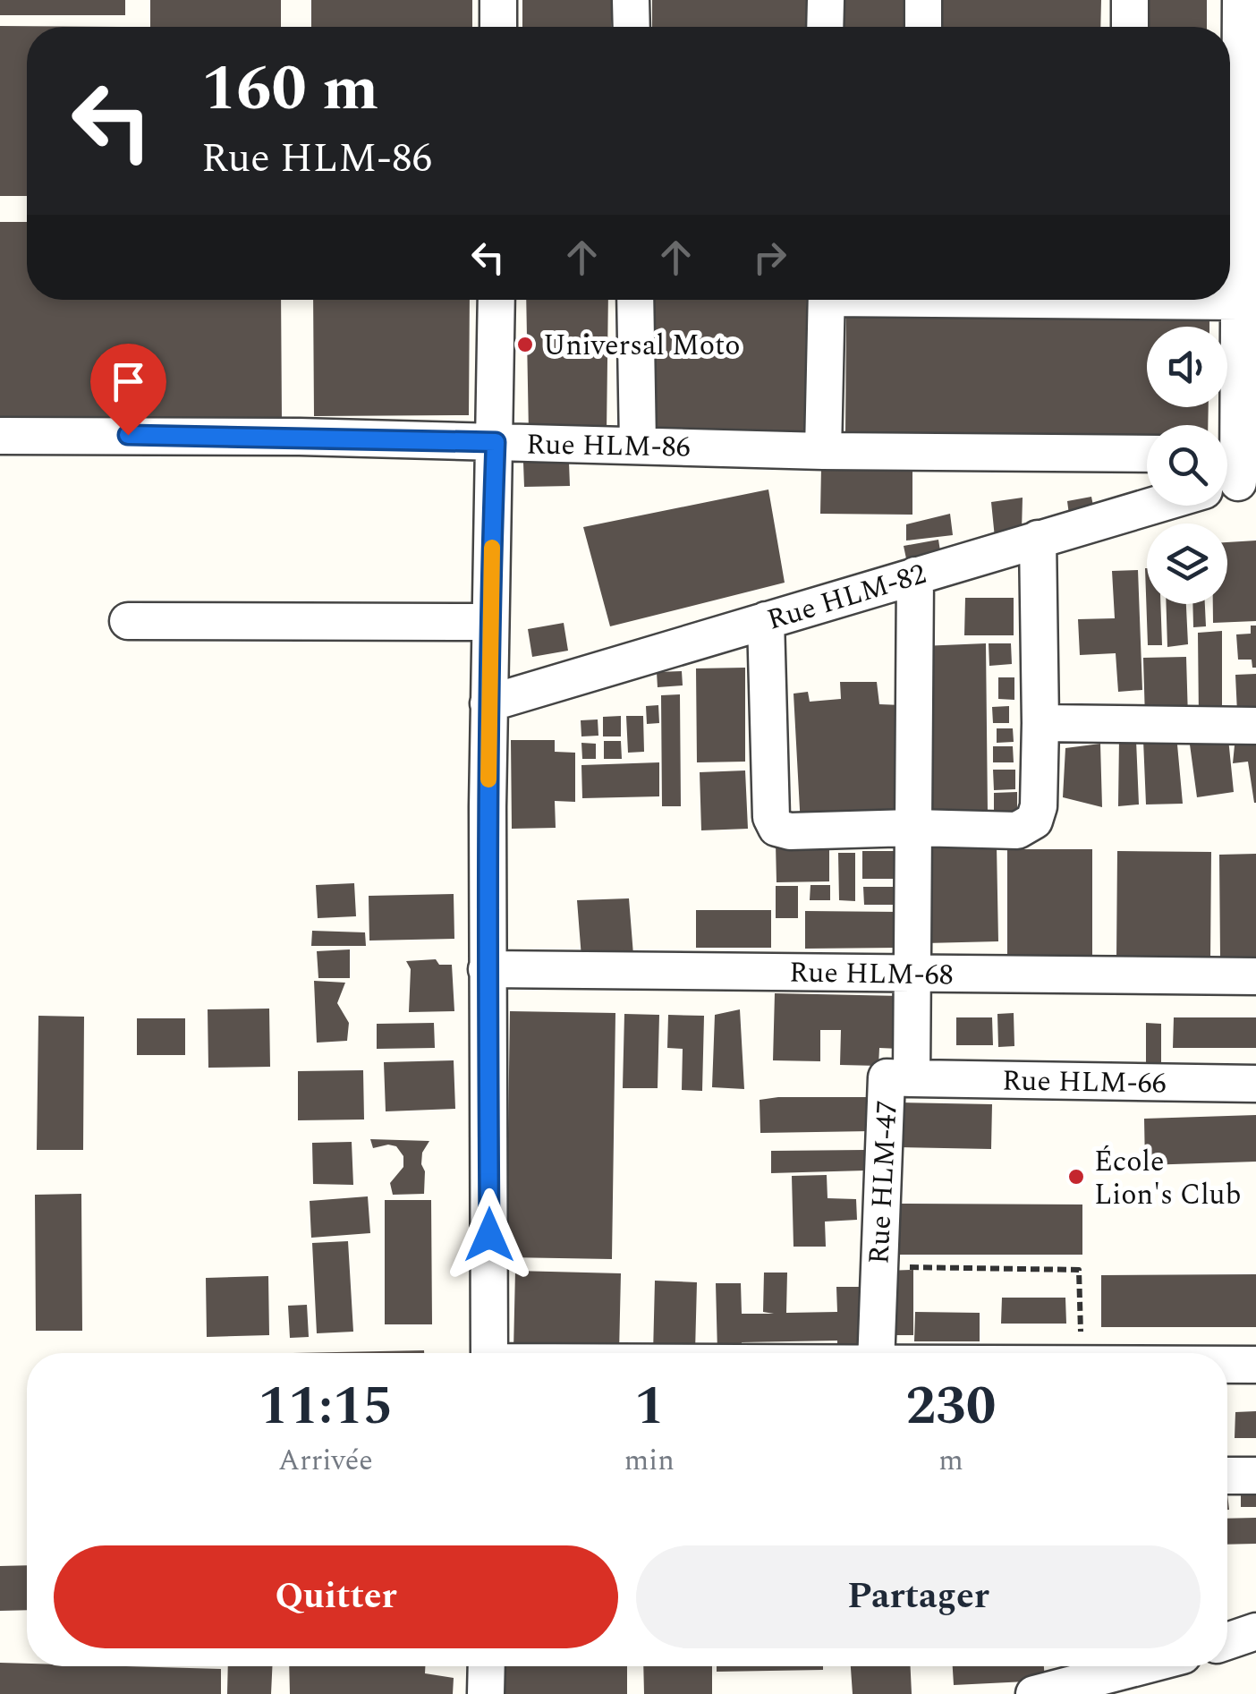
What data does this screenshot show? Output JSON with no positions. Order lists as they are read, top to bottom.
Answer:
{
  "streets": {
    "street": [
      "Rue HLM-86",
      "Rue HLM-82",
      "Rue HLM-68",
      "Rue HLM-66",
      "Rue HLM-47"
    ]
  },
  "crossings": [
    ["Rue HLM-82", "Rue HLM-47"],
    ["Rue HLM-68", "Rue HLM-47"],
    ["Rue HLM-66", "Rue HLM-47"]
  ],
  "places": ["Universal Moto", "École Lion's Club"],
  "page": {
    "turn": ["160 m", "Rue HLM-86"],
    "eta": [
      "11:15",
      "Arrivée",
      "1",
      "min",
      "230",
      "m"
    ],
    "buttons": ["Quitter", "Partager"]
  }
}
